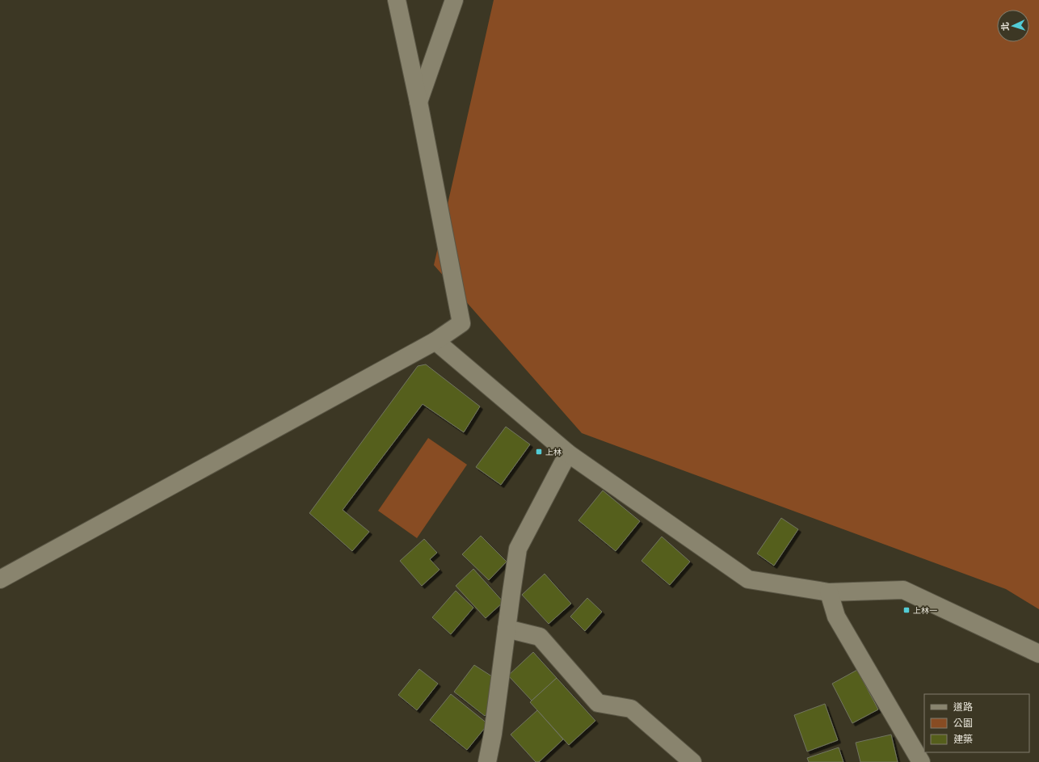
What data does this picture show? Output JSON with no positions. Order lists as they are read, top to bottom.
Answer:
{
  "places": {
    "transit": ["上林", "上林一"]
  },
  "legend": ["道路", "公園", "建築"],
  "north": "left"
}
